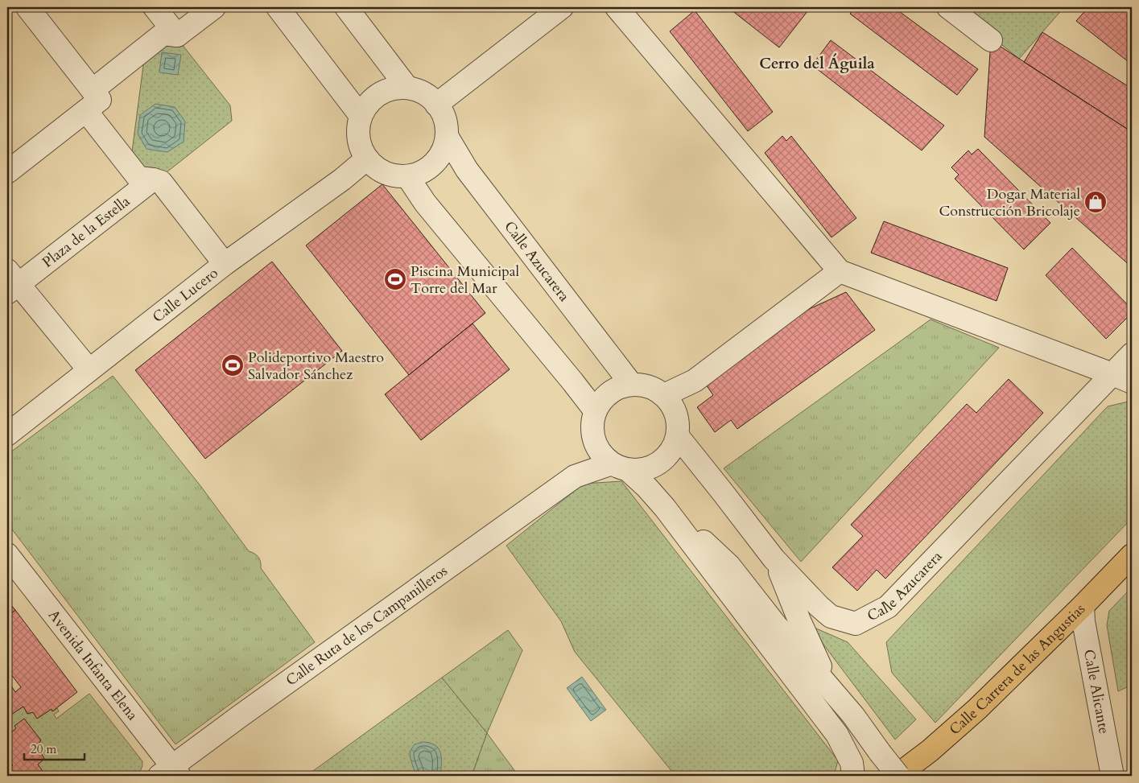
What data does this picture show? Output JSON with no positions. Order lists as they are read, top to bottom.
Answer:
{
  "streets": {
    "main road": ["Calle Carrera de las Angustias"],
    "street": [
      "Plaza de la Estella",
      "Calle Azucarera",
      "Calle Lucero",
      "Calle Ruta de los Campanilleros",
      "Avenida Infanta Elena",
      "Calle Alicante"
    ]
  },
  "crossings": [
    ["Calle Azucarera", "Calle Lucero"],
    ["Calle Azucarera", "Calle Ruta de los Campanilleros"],
    ["Calle Ruta de los Campanilleros", "Avenida Infanta Elena"],
    ["Calle Carrera de las Angustias", "Calle Alicante"]
  ],
  "districts": ["Cerro del Águila"],
  "places": {
    "shop": ["Dogar Material Construcción Bricolaje"],
    "sports": ["Piscina Municipal Torre del Mar", "Polideportivo Maestro Salvador Sánchez"]
  },
  "scale_bar": "20 m"
}
